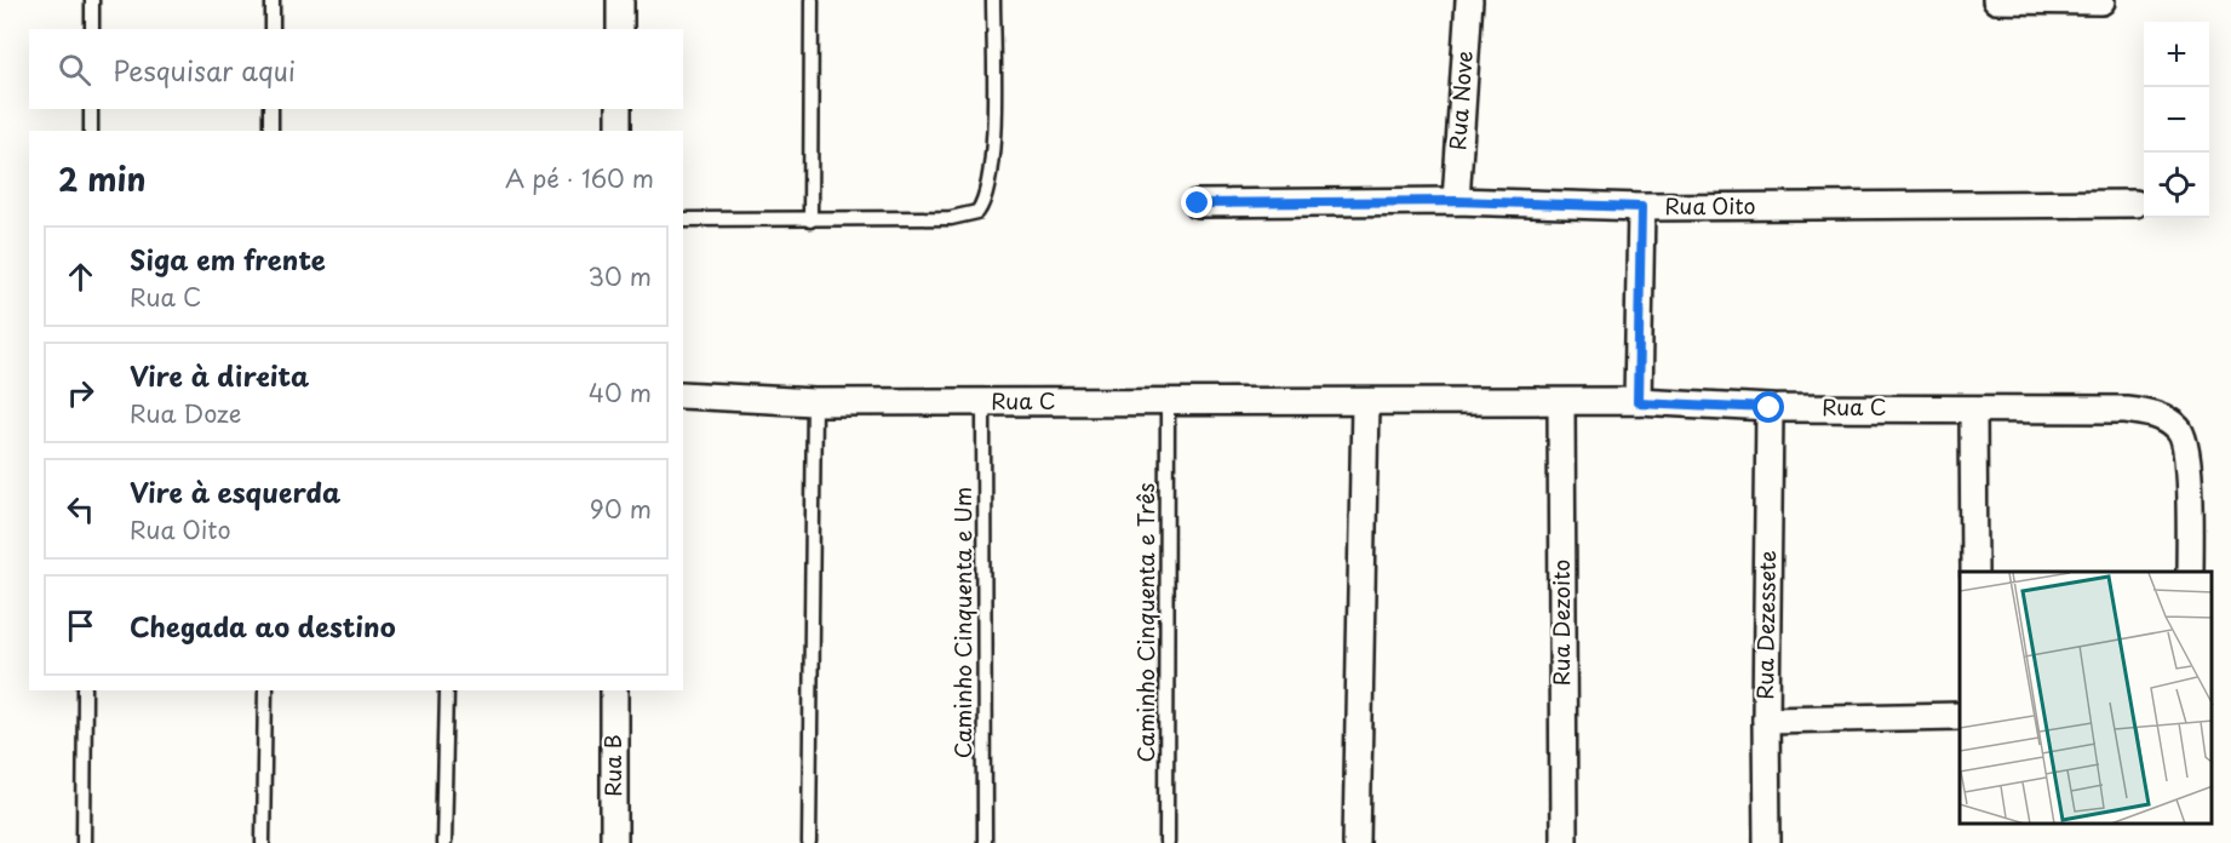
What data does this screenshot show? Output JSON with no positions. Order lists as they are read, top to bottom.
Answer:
{
  "streets": {
    "street": [
      "Rua Nove",
      "Rua Oito",
      "Rua C",
      "Rua Dezoito",
      "Rua Dezessete",
      "Rua B"
    ],
    "lane": ["Caminho Cinquenta e Um", "Caminho Cinquenta e Três"]
  },
  "crossings": [
    ["Rua Nove", "Rua Oito"],
    ["Rua C", "Caminho Cinquenta e Um"],
    ["Rua C", "Caminho Cinquenta e Três"],
    ["Rua C", "Rua Dezoito"],
    ["Rua C", "Rua Dezessete"]
  ],
  "page": {
    "map_buttons": ["+", "−"],
    "search": "Pesquisar aqui",
    "heading": ["2 min", "A pé · 160 m"],
    "list": [
      ["Siga em frente", "Rua C", "30 m"],
      ["Vire à direita", "Rua Doze", "40 m"],
      ["Vire à esquerda", "Rua Oito", "90 m"],
      "Chegada ao destino"
    ]
  }
}
